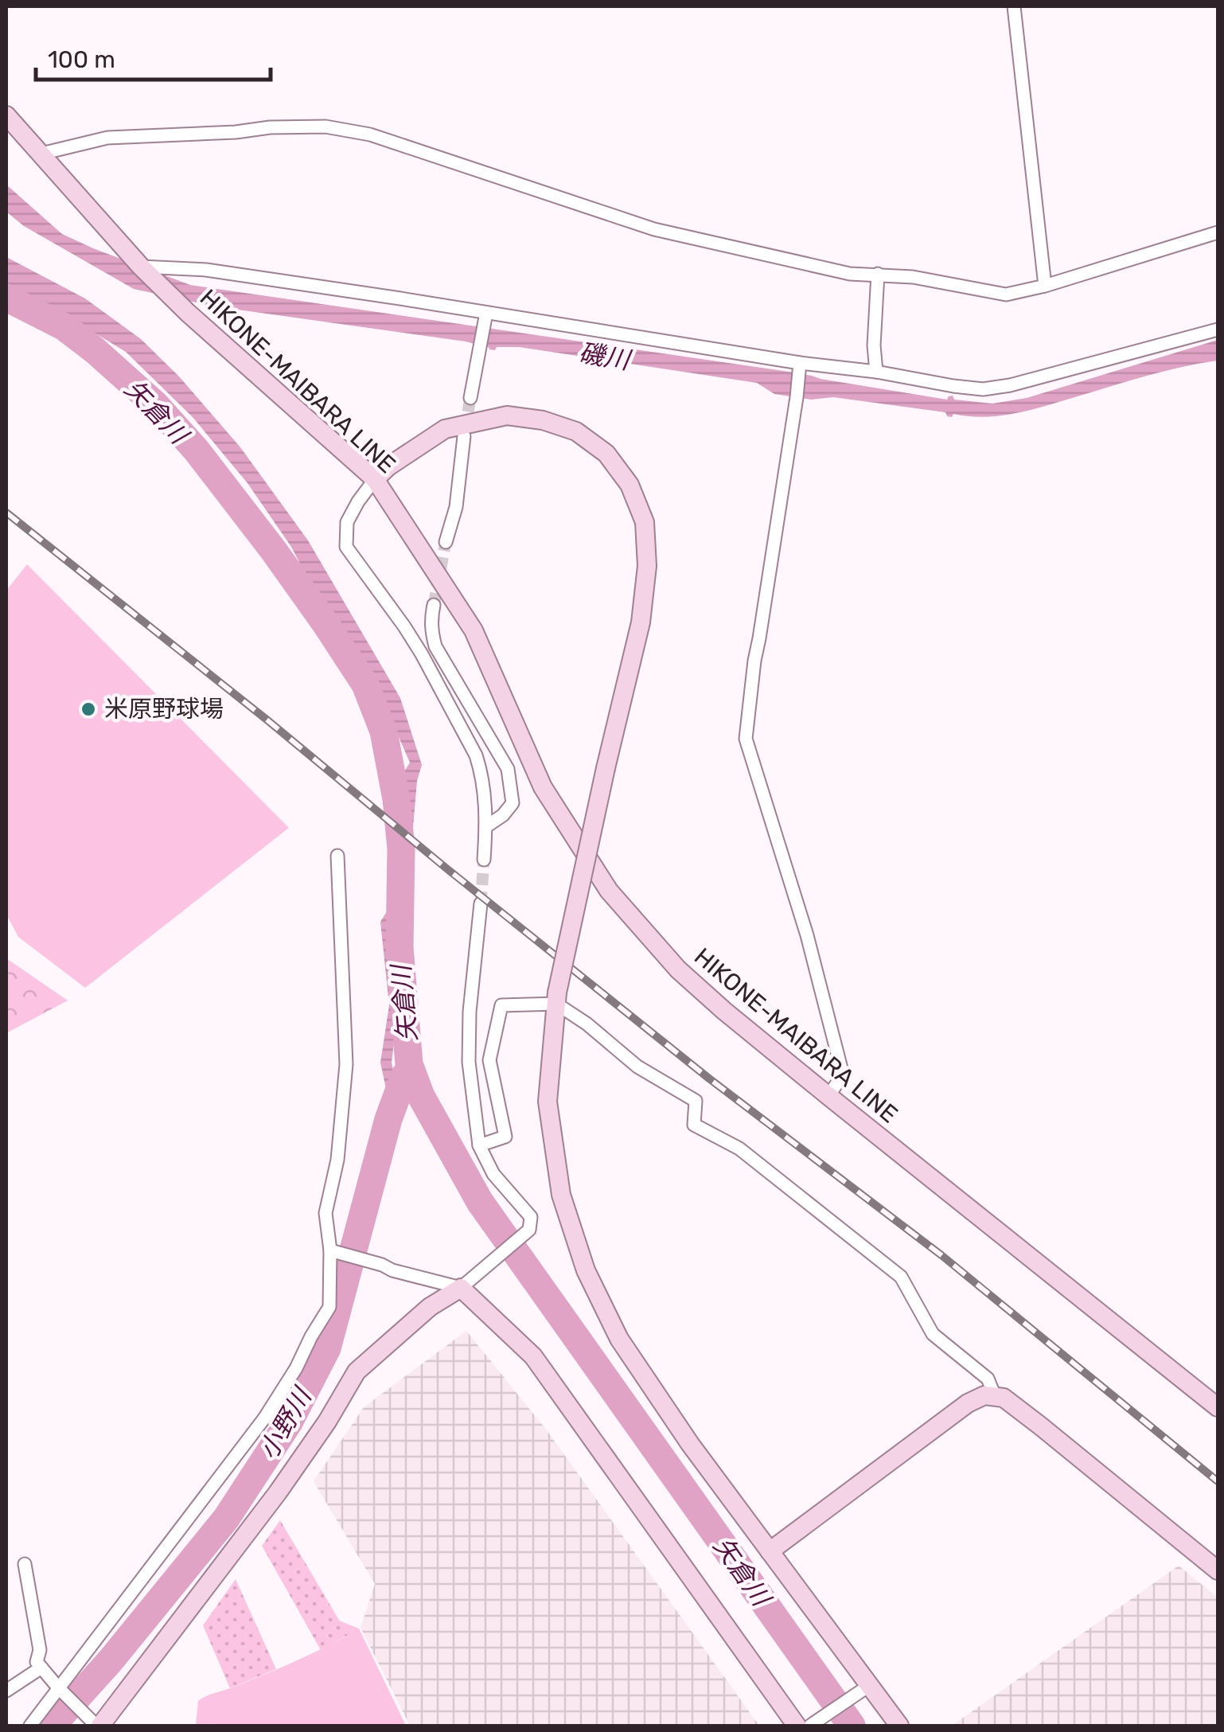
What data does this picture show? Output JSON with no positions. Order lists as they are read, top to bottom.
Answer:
{
  "streets": {
    "street": ["HIKONE-MAIBARA LINE"]
  },
  "water": ["磯川", "矢倉川", "小野川"],
  "places": ["米原野球場"],
  "scale_bar": "100 m"
}
